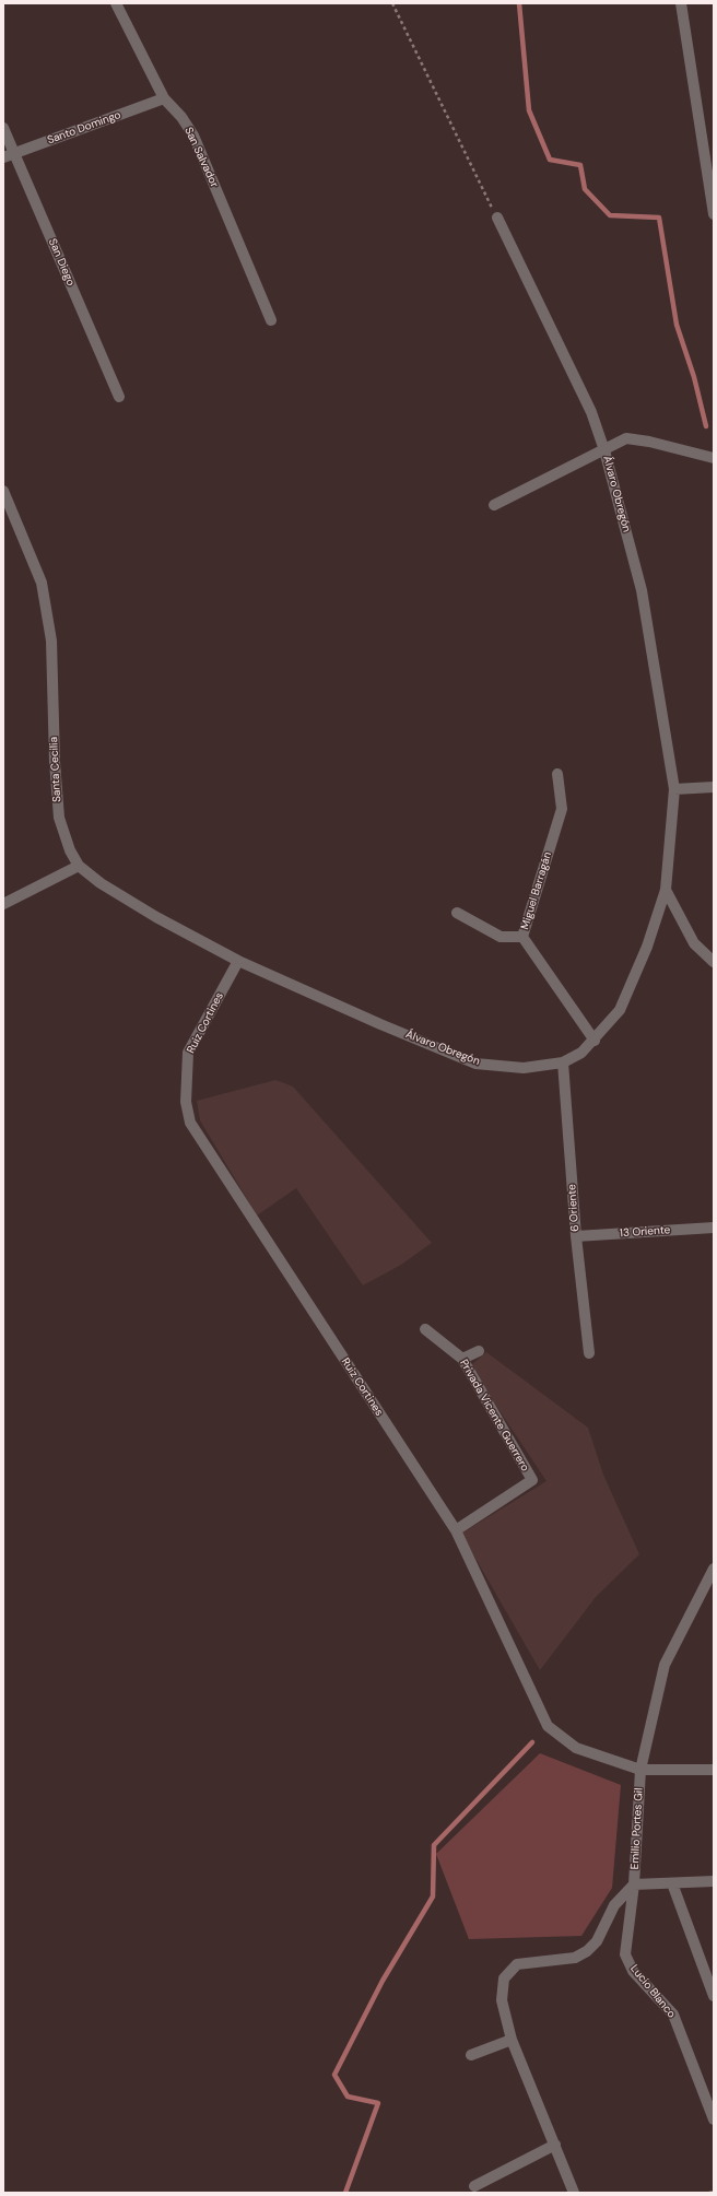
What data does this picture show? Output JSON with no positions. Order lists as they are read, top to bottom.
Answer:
{
  "streets": {
    "street": [
      "Santo Domingo",
      "San Salvador",
      "San Diego",
      "Álvaro Obregón",
      "Santa Cecilia",
      "Miguel Barragán",
      "Ruiz Cortines",
      "6 Oriente",
      "13 Oriente",
      "Privada Vicente Guerrero",
      "Emilio Portes Gil",
      "Lucio Blanco"
    ]
  },
  "crossings": [
    ["Santo Domingo", "San Salvador"],
    ["Santo Domingo", "San Diego"],
    ["Álvaro Obregón", "Santa Cecilia"],
    ["Álvaro Obregón", "Miguel Barragán"],
    ["Álvaro Obregón", "Ruiz Cortines"],
    ["Álvaro Obregón", "6 Oriente"],
    ["Santa Cecilia", "Ruiz Cortines"],
    ["Ruiz Cortines", "Privada Vicente Guerrero"],
    ["Ruiz Cortines", "Emilio Portes Gil"],
    ["6 Oriente", "13 Oriente"],
    ["Emilio Portes Gil", "Lucio Blanco"]
  ]
}
